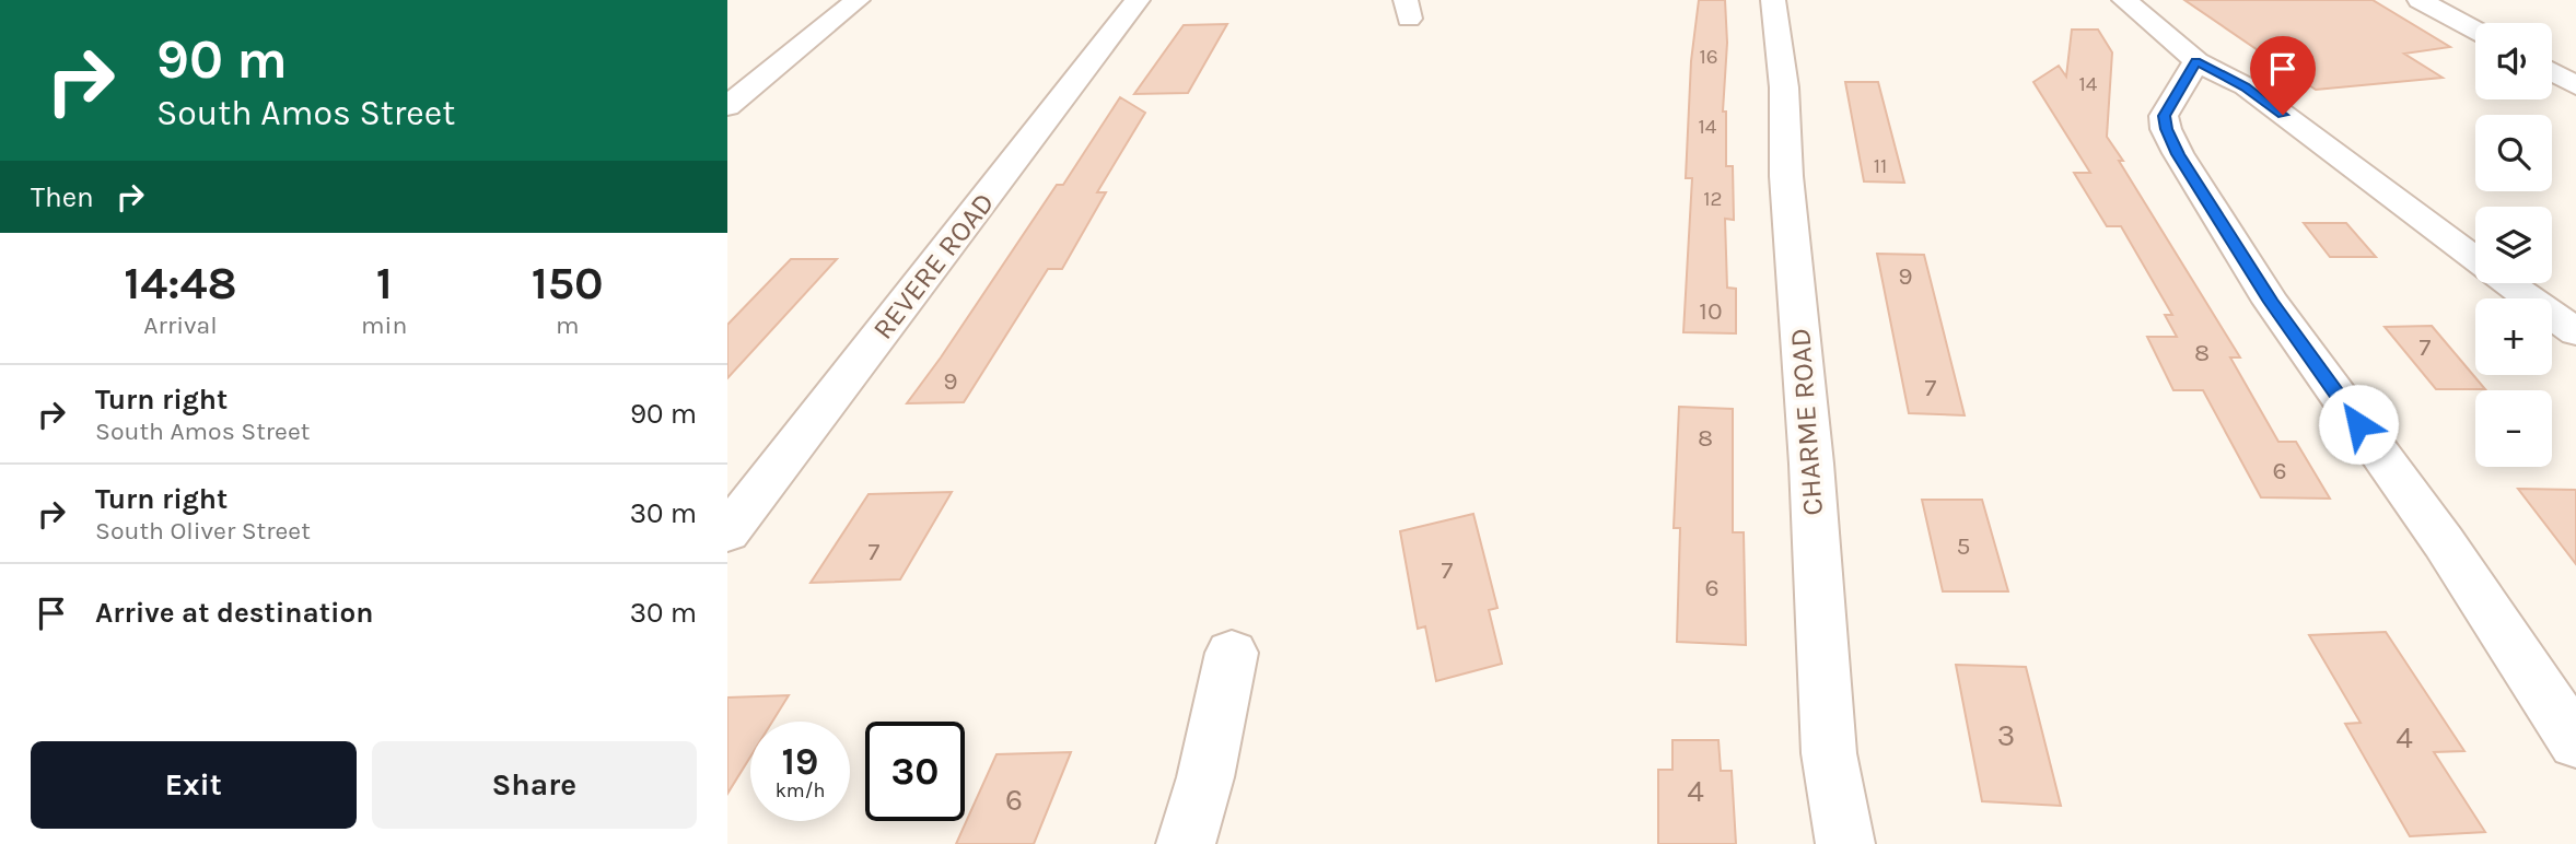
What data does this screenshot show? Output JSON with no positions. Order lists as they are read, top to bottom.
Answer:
{
  "streets": {
    "street": ["REVERE ROAD", "CHARME ROAD"]
  },
  "house_numbers": [
    "16",
    "14",
    "14",
    "11",
    "12",
    "9",
    "10",
    "7",
    "8",
    "9",
    "7",
    "8",
    "6",
    "5",
    "7",
    "7",
    "6",
    "3",
    "4",
    "4",
    "6"
  ],
  "page": {
    "turn": ["90 m", "South Amos Street"],
    "map_buttons": ["+", "−"],
    "then": "Then",
    "eta": [
      "14:48",
      "Arrival",
      "1",
      "min",
      "150",
      "m"
    ],
    "list": [
      {
        "name": "Turn right",
        "note": "South Amos Street",
        "value": "90 m"
      },
      {
        "name": "Turn right",
        "note": "South Oliver Street",
        "value": "30 m"
      },
      {
        "name": "Arrive at destination",
        "value": "30 m"
      }
    ],
    "speed": "19 km/h",
    "limit": "30",
    "buttons": ["Exit", "Share"]
  }
}
